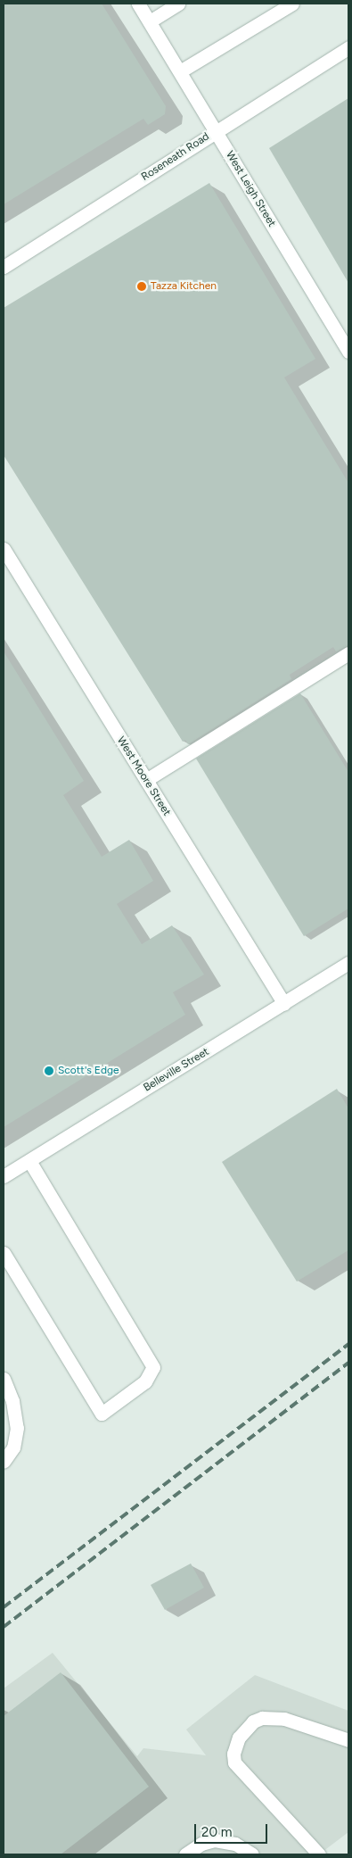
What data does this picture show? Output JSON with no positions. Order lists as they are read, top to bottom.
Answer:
{
  "streets": {
    "street": [
      "Roseneath Road",
      "West Leigh Street",
      "West Moore Street",
      "Belleville Street"
    ]
  },
  "crossings": [
    ["Roseneath Road", "West Leigh Street"],
    ["West Moore Street", "Belleville Street"]
  ],
  "places": ["Tazza Kitchen", "Scott's Edge"],
  "scale_bar": "20 m"
}
